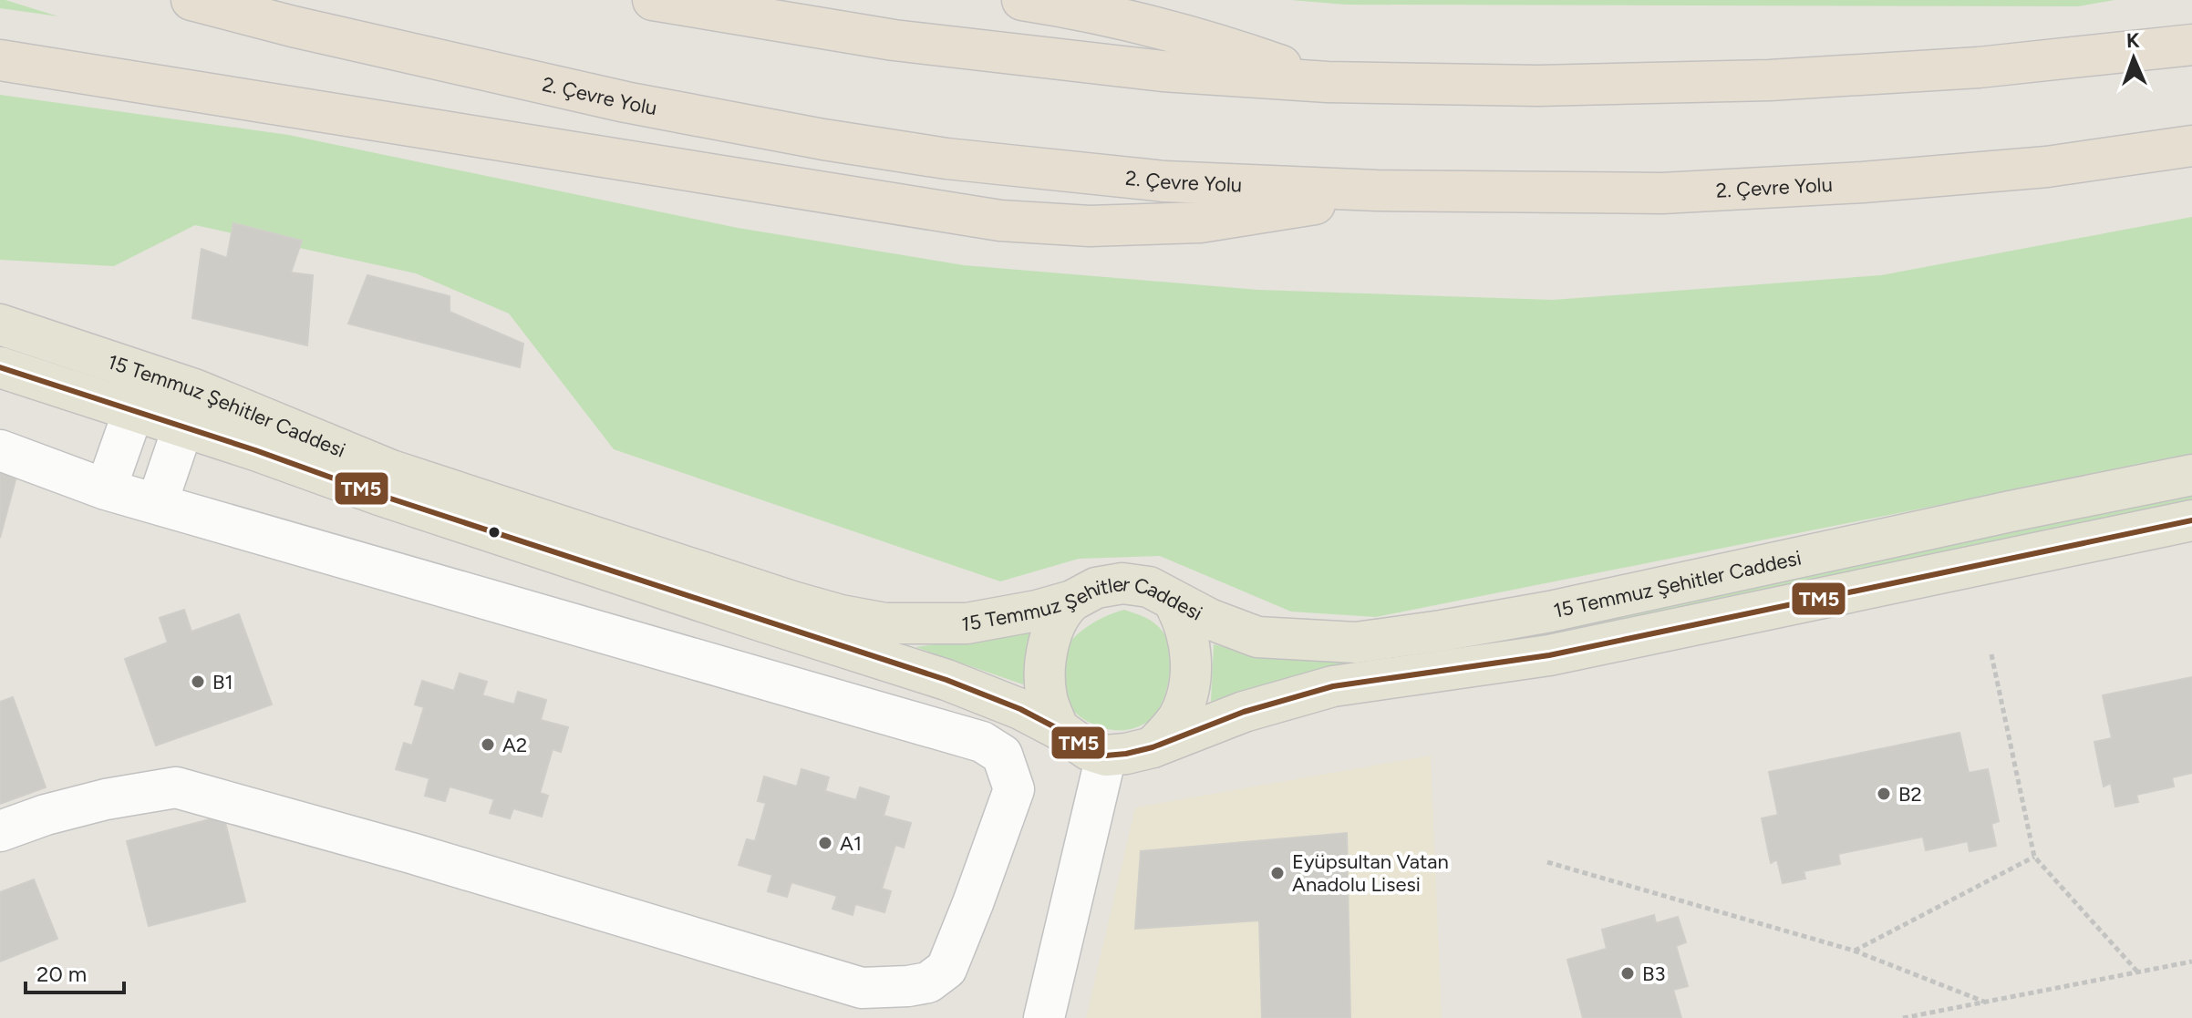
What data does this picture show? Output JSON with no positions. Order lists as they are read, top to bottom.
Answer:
{
  "streets": {
    "highway": ["2. Çevre Yolu"],
    "main road": ["15 Temmuz Şehitler Caddesi"]
  },
  "places": [
    "B1",
    "A2",
    "B2",
    "A1",
    "Eyüpsultan Vatan Anadolu Lisesi",
    "B3"
  ],
  "lines": ["transit line TM5"],
  "scale_bar": "20 m",
  "north": "top"
}
